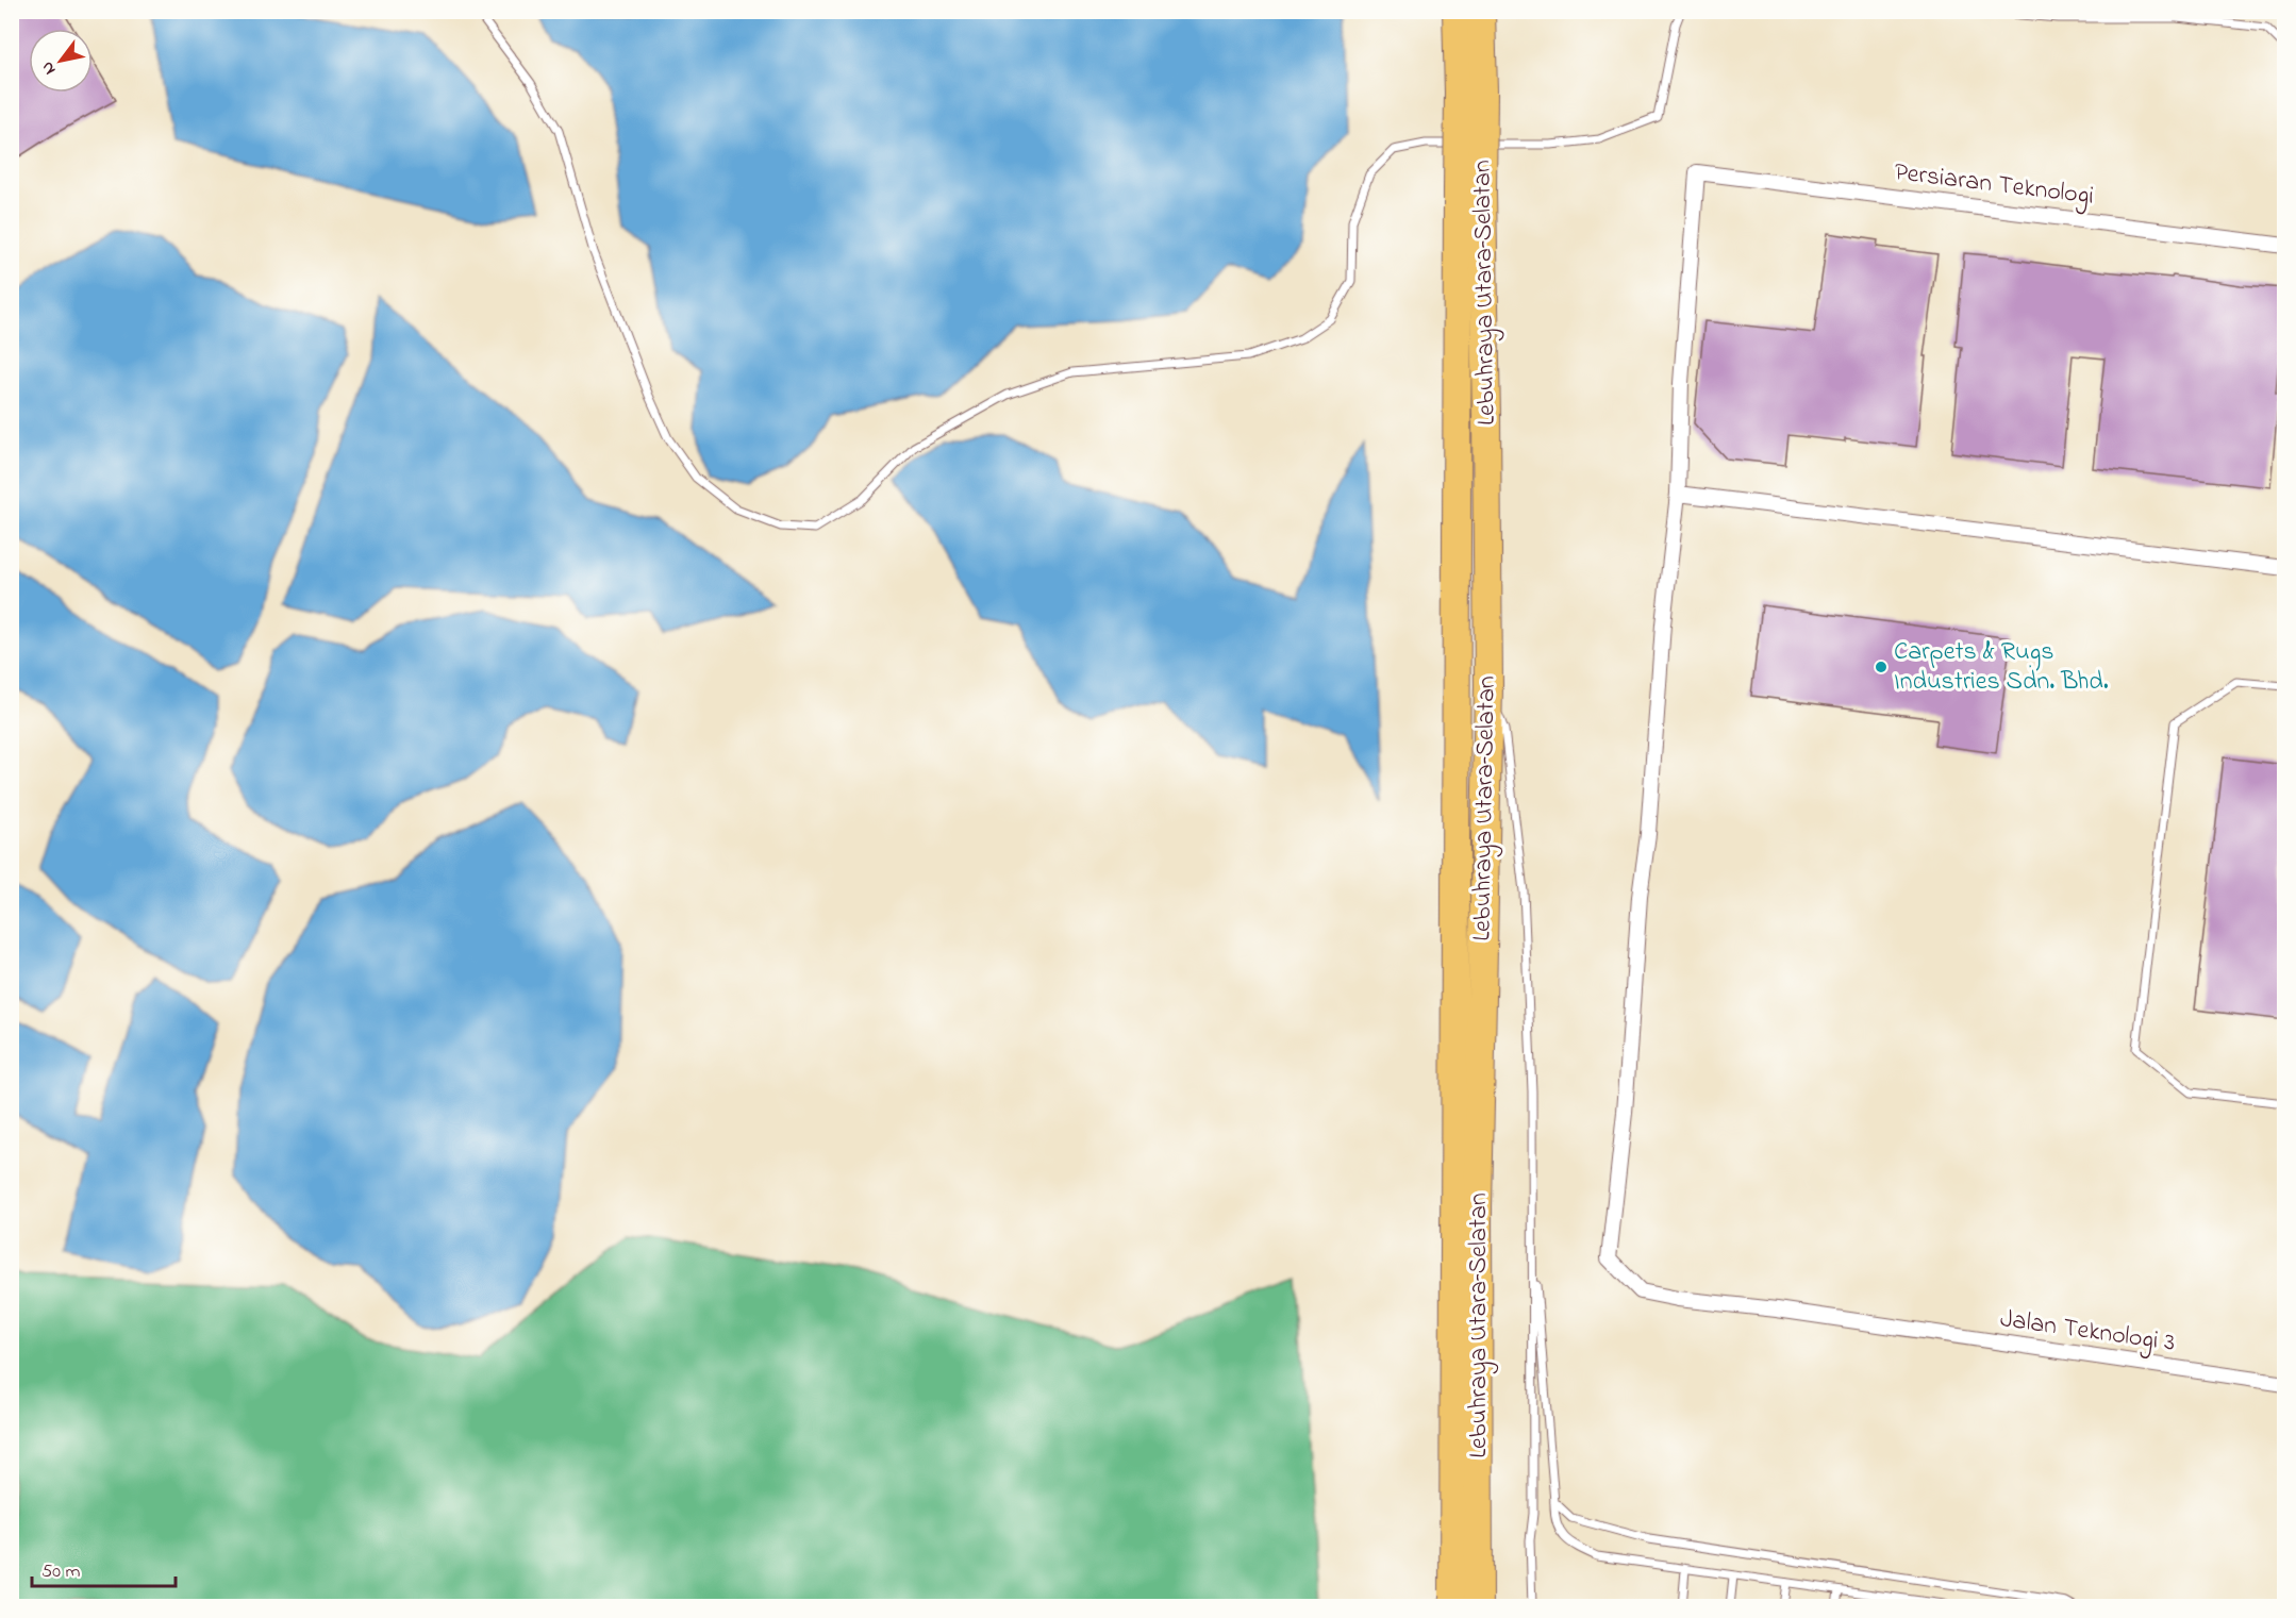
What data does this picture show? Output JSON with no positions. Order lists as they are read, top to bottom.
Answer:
{
  "streets": {
    "highway": ["Lebuhraya Utara–Selatan"],
    "street": ["Persiaran Teknologi", "Jalan Teknologi 3"]
  },
  "crossings": [
    ["Persiaran Teknologi", "Jalan Teknologi 3"]
  ],
  "places": ["Carpets & Rugs Industries Sdn. Bhd."],
  "scale_bar": "50 m",
  "north": "bottom left"
}
